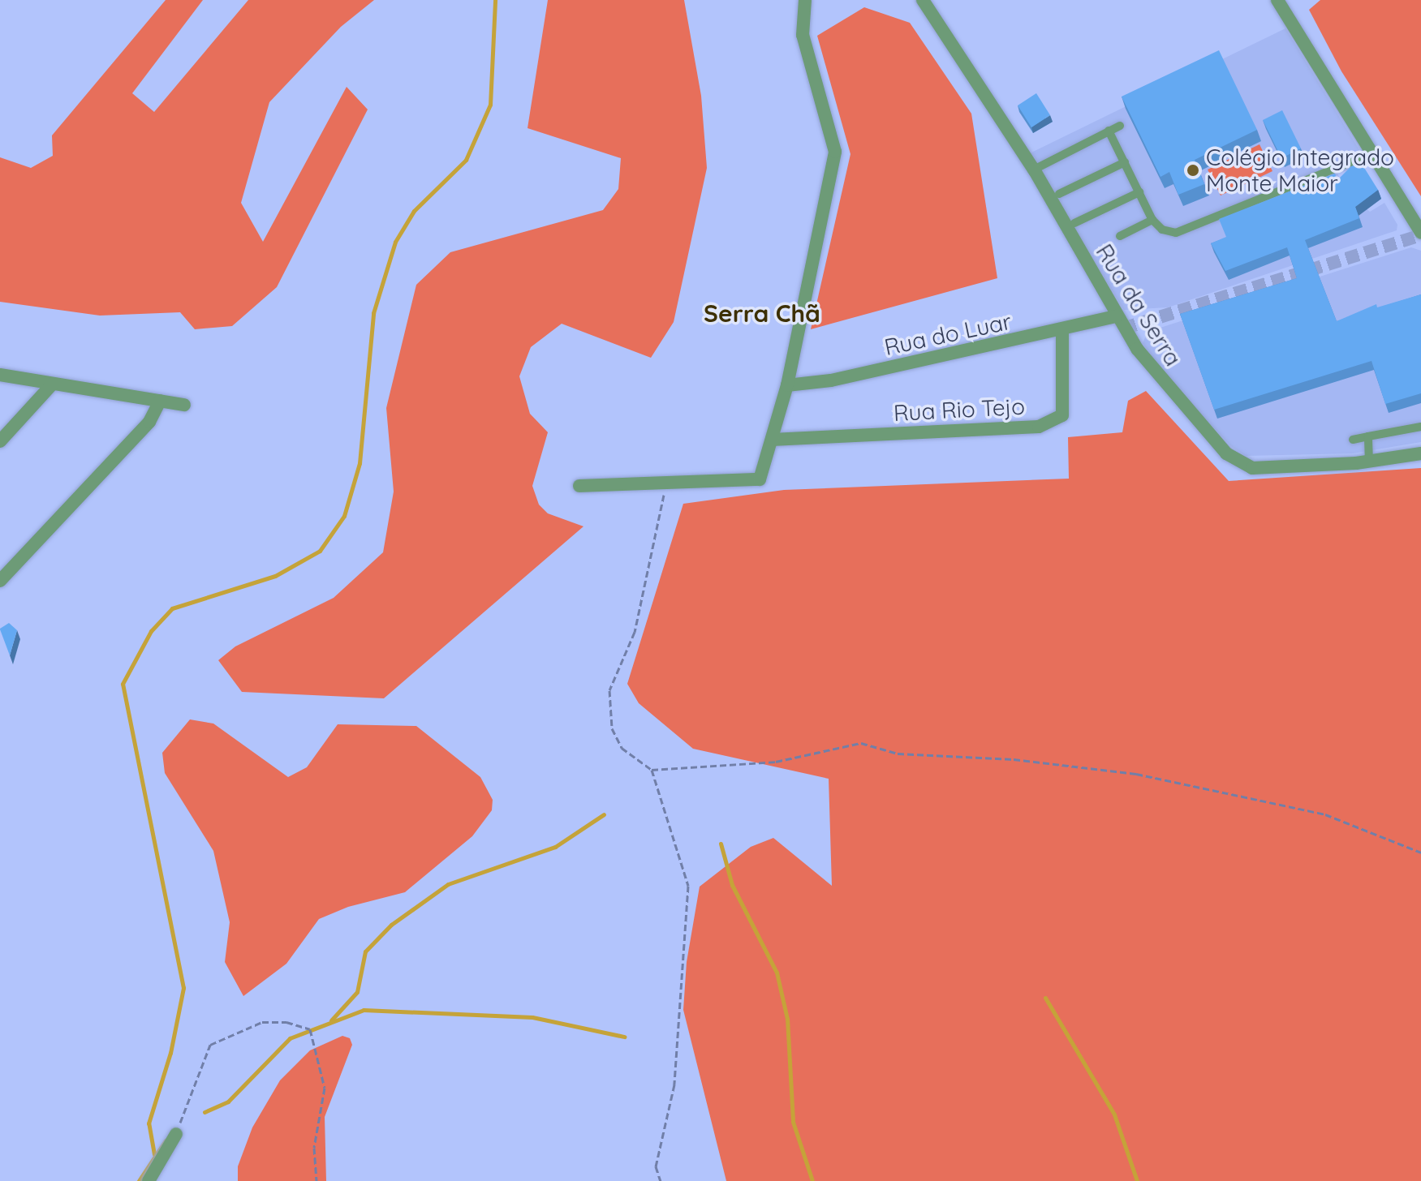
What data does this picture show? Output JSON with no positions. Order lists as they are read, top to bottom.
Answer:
{
  "streets": {
    "street": ["Rua da Serra", "Rua do Luar", "Rua Rio Tejo"]
  },
  "crossings": [
    ["Rua da Serra", "Rua do Luar"],
    ["Rua do Luar", "Rua Rio Tejo"]
  ],
  "districts": ["Serra Chã"],
  "places": ["Colégio Integrado Monte Maior"]
}
